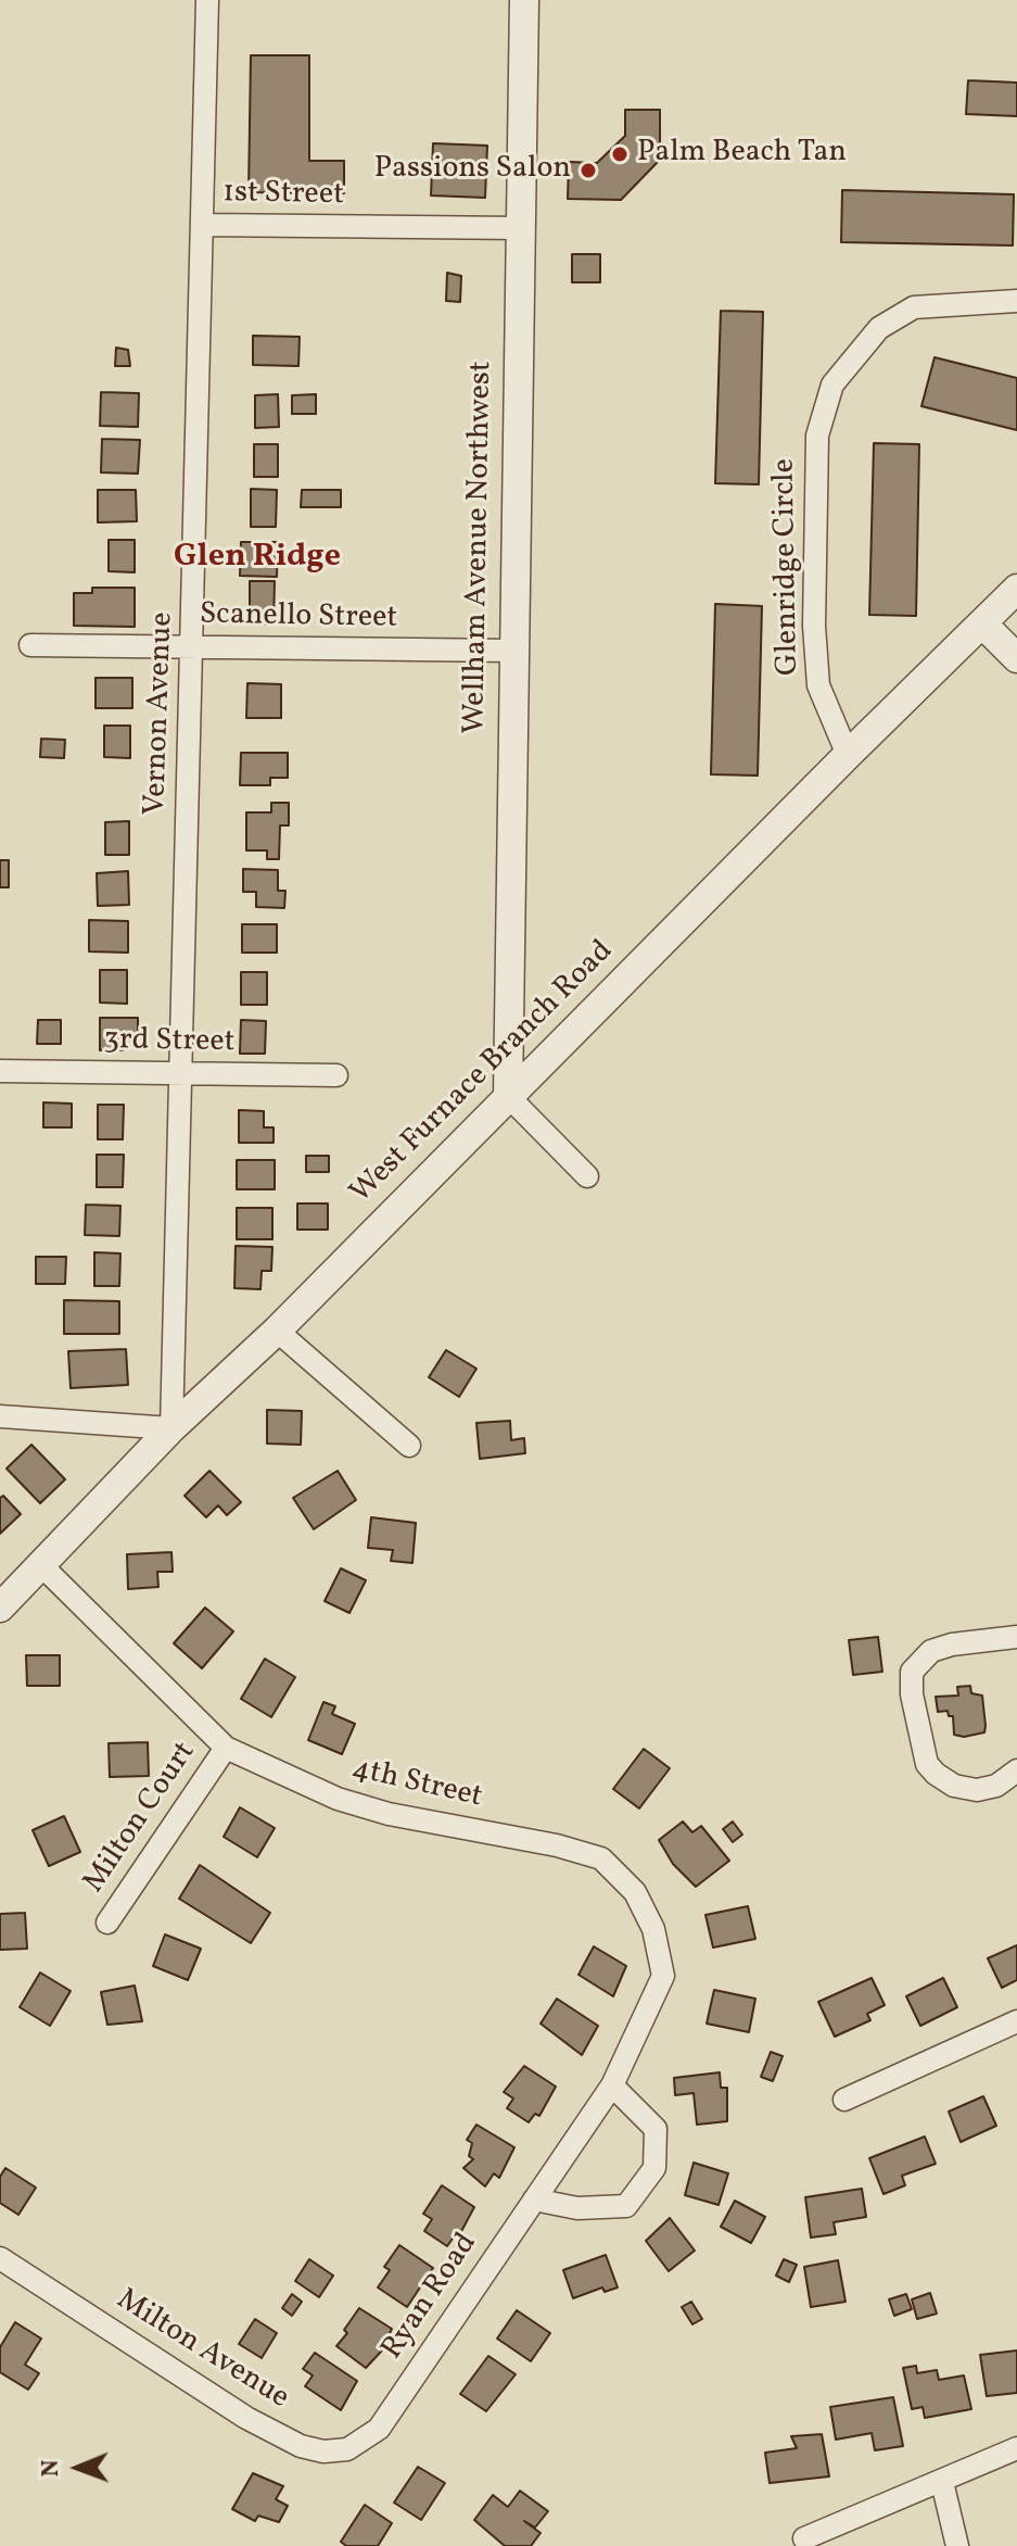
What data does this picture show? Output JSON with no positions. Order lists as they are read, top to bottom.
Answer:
{
  "streets": {
    "street": [
      "1st Street",
      "Wellham Avenue Northwest",
      "Glenridge Circle",
      "Scanello Street",
      "Vernon Avenue",
      "3rd Street",
      "West Furnace Branch Road",
      "4th Street",
      "Milton Court",
      "Ryan Road",
      "Milton Avenue"
    ]
  },
  "crossings": [
    ["1st Street", "Wellham Avenue Northwest"],
    ["1st Street", "Vernon Avenue"],
    ["Wellham Avenue Northwest", "Scanello Street"],
    ["Wellham Avenue Northwest", "West Furnace Branch Road"],
    ["Glenridge Circle", "West Furnace Branch Road"],
    ["Scanello Street", "Vernon Avenue"],
    ["Vernon Avenue", "3rd Street"],
    ["Vernon Avenue", "West Furnace Branch Road"],
    ["West Furnace Branch Road", "4th Street"],
    ["4th Street", "Milton Court"],
    ["4th Street", "Ryan Road"],
    ["Ryan Road", "Milton Avenue"]
  ],
  "districts": ["Glen Ridge"],
  "places": ["Palm Beach Tan", "Passions Salon"],
  "north": "left"
}
